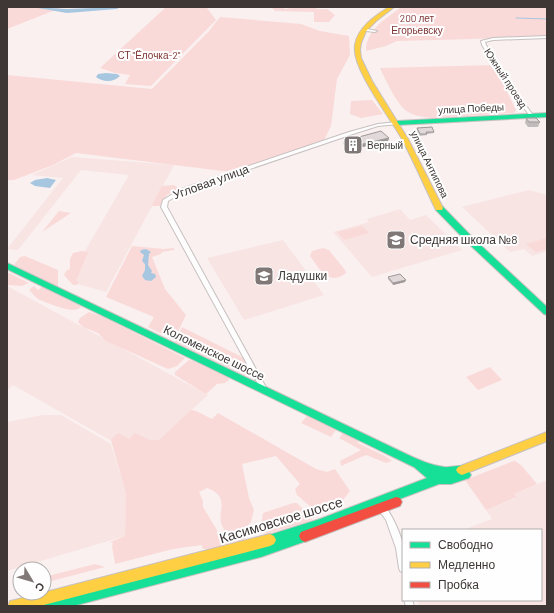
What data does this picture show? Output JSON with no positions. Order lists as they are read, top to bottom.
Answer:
{
  "streets": {
    "main road": [
      "улица Победы",
      "улица Антипова",
      "Коломенское шоссе",
      "Касимовское шоссе"
    ],
    "street": ["Южный проезд", "Угловая улица"]
  },
  "crossings": [
    ["Южный проезд", "улица Победы"],
    ["улица Победы", "улица Антипова"],
    ["улица Победы", "Угловая улица"],
    ["улица Антипова", "Угловая улица"],
    ["Угловая улица", "Коломенское шоссе"],
    ["Коломенское шоссе", "Касимовское шоссе"]
  ],
  "parks": ["200 лет Егорьевску", "СТ \"Ёлочка-2\""],
  "places": {
    "building": ["Верный"],
    "school or university": ["Средняя школа №8", "Ладушки"]
  },
  "legend": ["Свободно", "Медленно", "Пробка"],
  "north": "bottom right"
}
